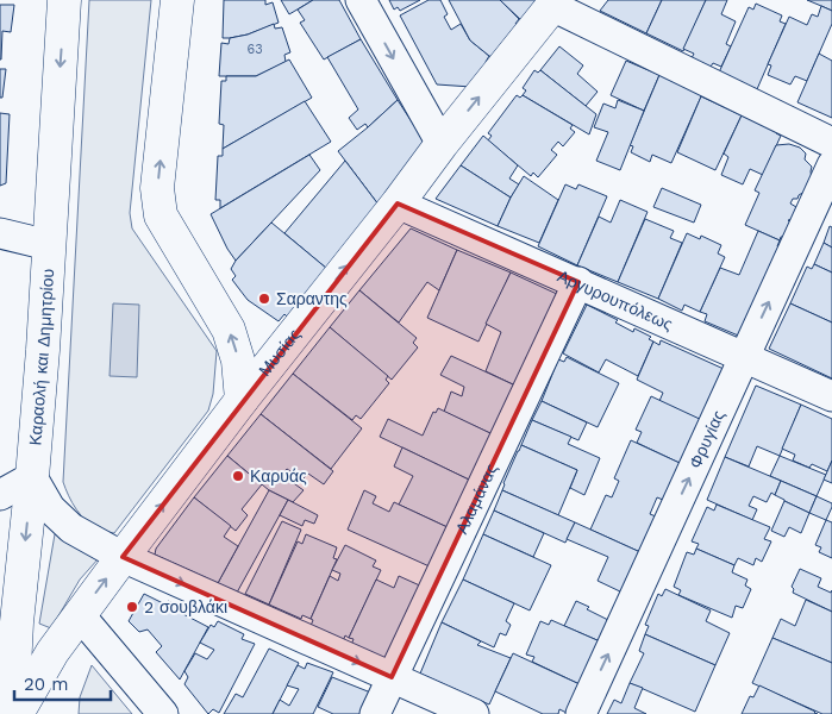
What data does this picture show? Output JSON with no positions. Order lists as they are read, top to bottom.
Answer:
{
  "streets": {
    "street": [
      "Αργυρουπόλεως",
      "Μυσίας",
      "Καραολή και Δημητρίου",
      "Φρυγίας",
      "Αλαμάνας"
    ]
  },
  "crossings": [
    ["Αργυρουπόλεως", "Μυσίας"],
    ["Αργυρουπόλεως", "Φρυγίας"],
    ["Αργυρουπόλεως", "Αλαμάνας"]
  ],
  "one_way": ["Μυσίας", "Φρυγίας"],
  "places": ["Σαραντης", "Καρυάς", "2 σουβλάκι"],
  "house_numbers": ["63"],
  "scale_bar": "20 m"
}
